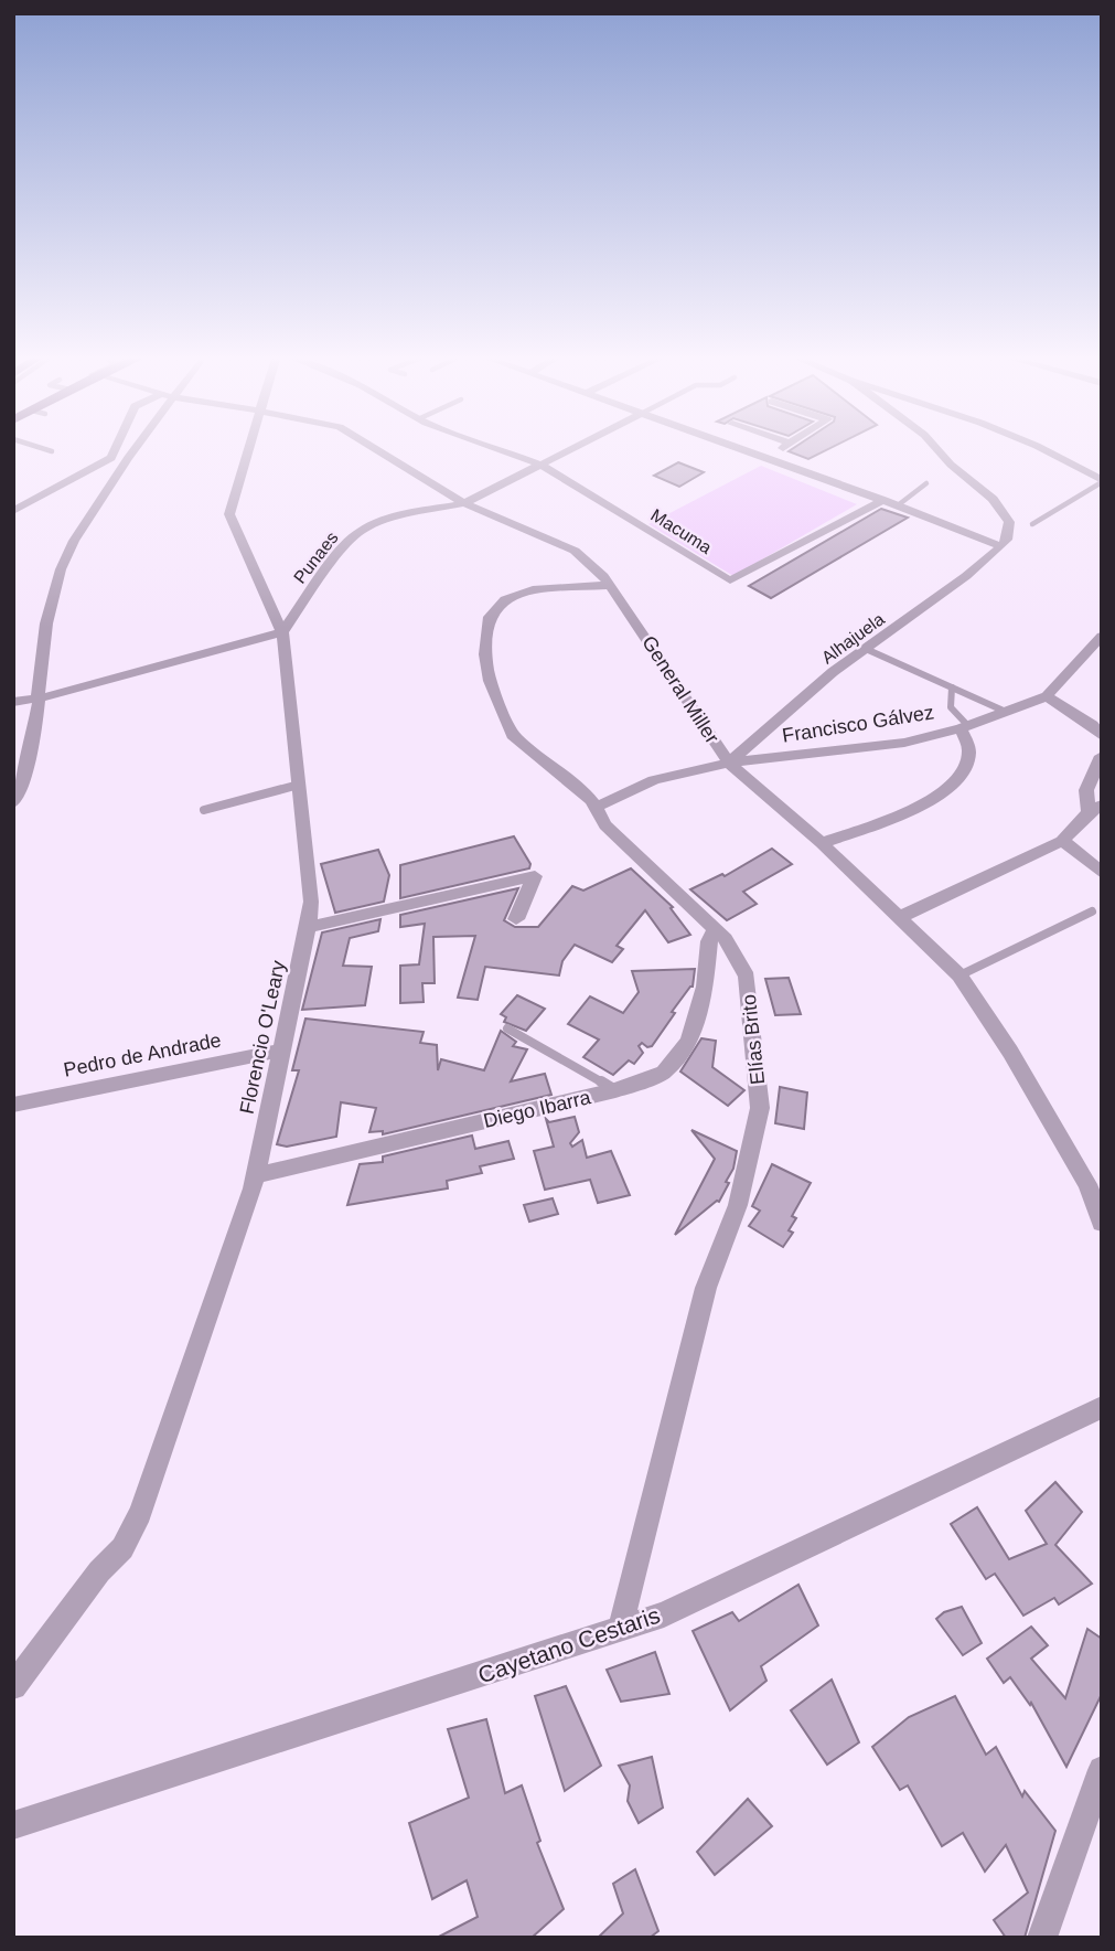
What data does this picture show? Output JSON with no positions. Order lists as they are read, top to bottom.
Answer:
{
  "streets": {
    "street": [
      "Macuma",
      "Punaes",
      "Alhajuela",
      "General Miller",
      "Francisco Gálvez",
      "Florencio O'Leary",
      "Elías Brito",
      "Pedro de Andrade",
      "Diego Ibarra",
      "Cayetano Cestaris"
    ]
  },
  "crossings": [
    ["Macuma", "Punaes"],
    ["Punaes", "General Miller"],
    ["Punaes", "Florencio O'Leary"],
    ["Alhajuela", "General Miller"],
    ["Alhajuela", "Francisco Gálvez"],
    ["General Miller", "Francisco Gálvez"],
    ["General Miller", "Elías Brito"],
    ["Francisco Gálvez", "Elías Brito"],
    ["Florencio O'Leary", "Pedro de Andrade"],
    ["Florencio O'Leary", "Diego Ibarra"],
    ["Elías Brito", "Diego Ibarra"],
    ["Elías Brito", "Cayetano Cestaris"]
  ]
}
